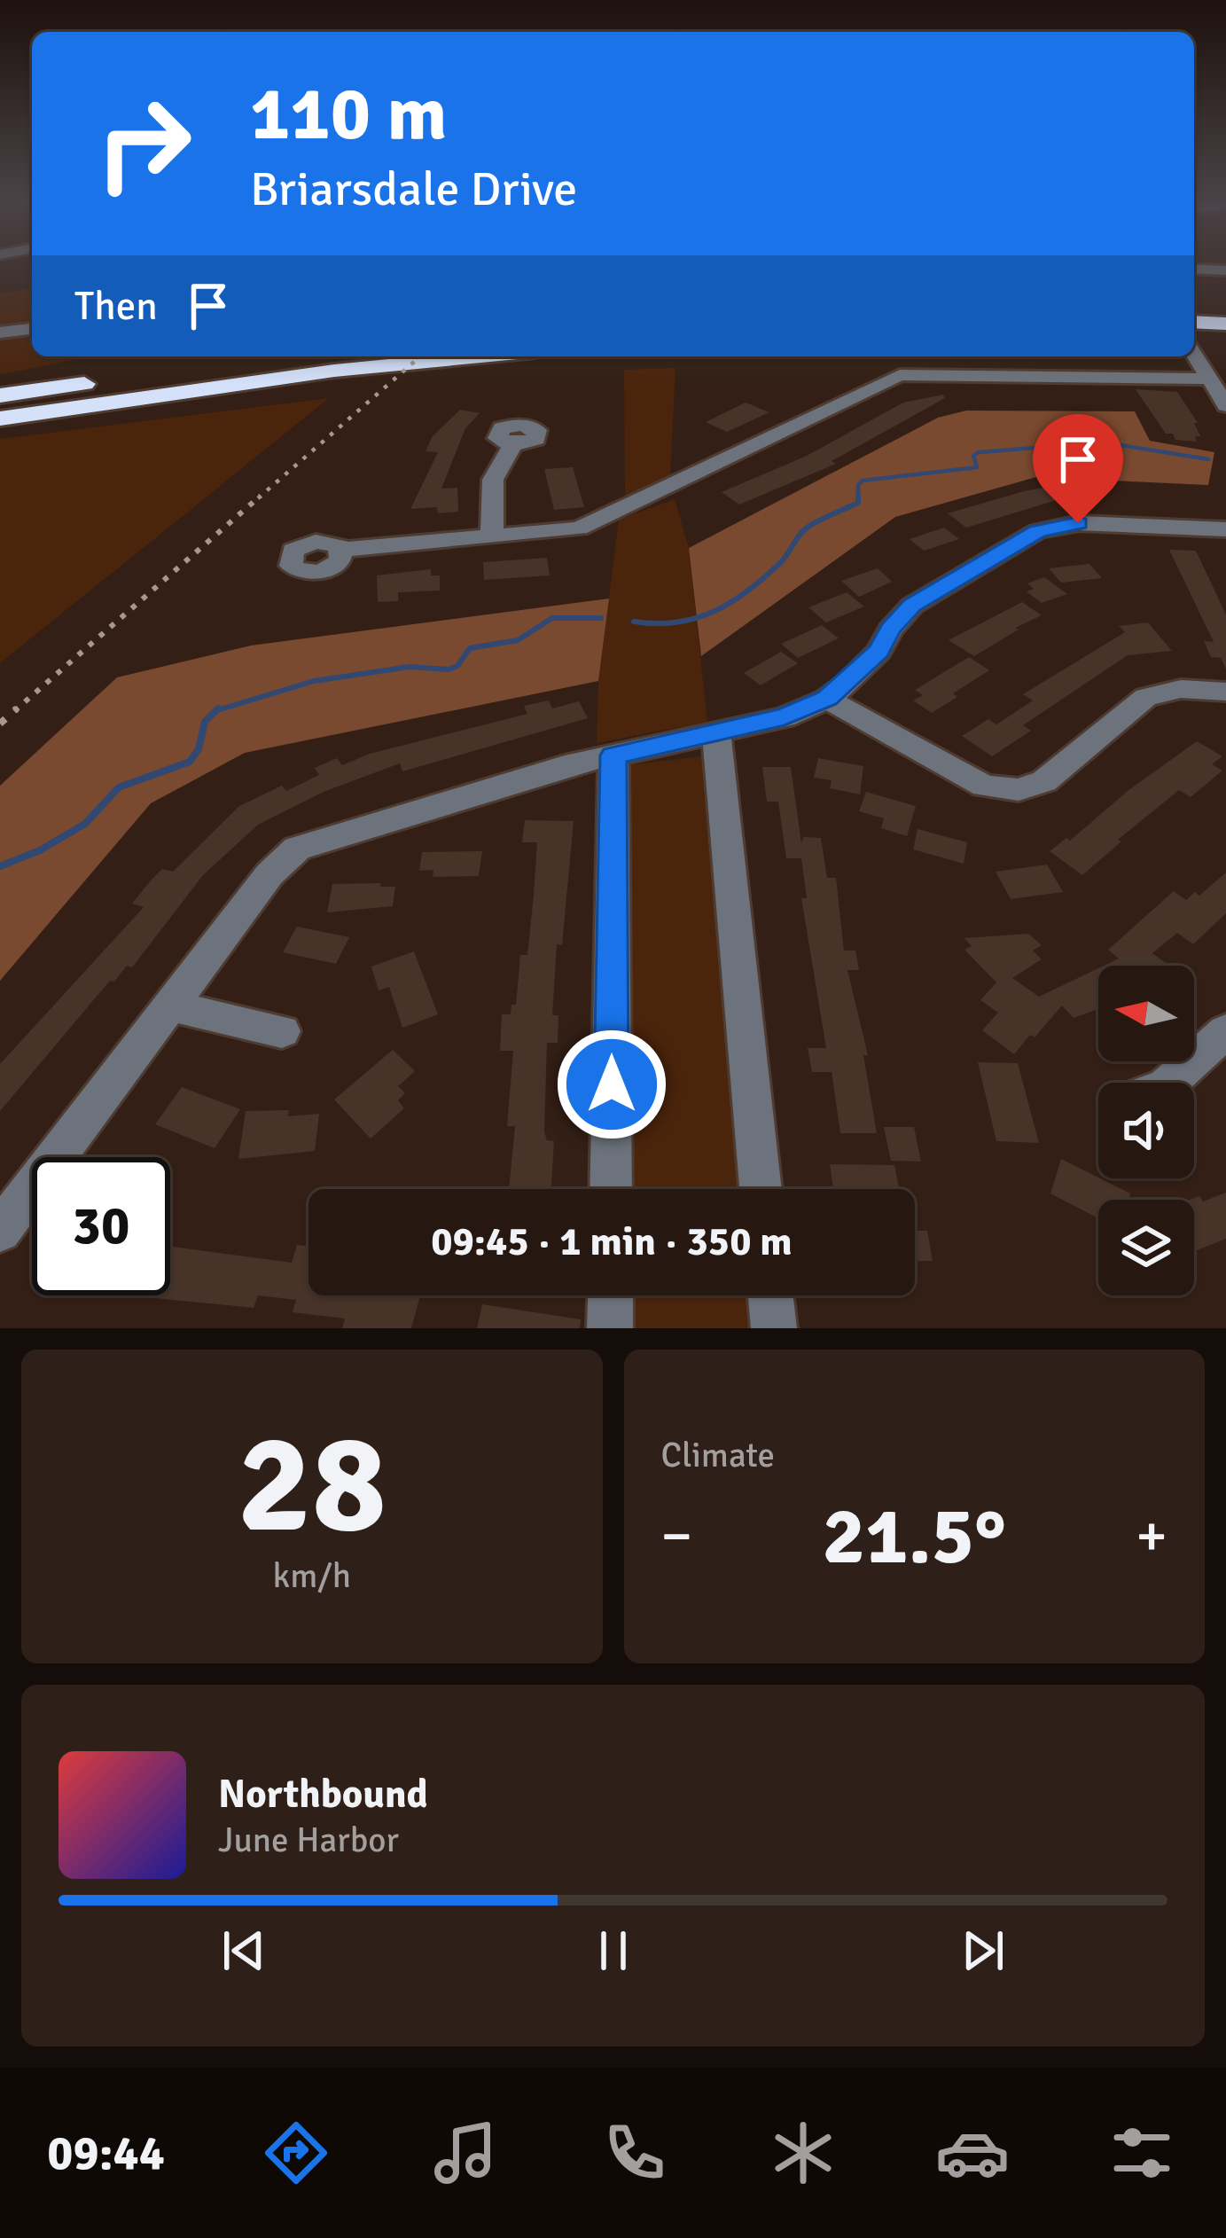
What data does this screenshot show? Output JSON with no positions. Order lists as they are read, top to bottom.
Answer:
{
  "north": "left",
  "page": {
    "turn": ["110 m", "Briarsdale Drive"],
    "then": "Then",
    "limit": "30",
    "trip": "09:45 · 1 min · 350 m",
    "tile": [
      ["28", "km/h"],
      "Climate"
    ],
    "heat": ["−", "21.5°", "+"],
    "song": ["Northbound", "June Harbor"],
    "tabs": "09:44"
  }
}
